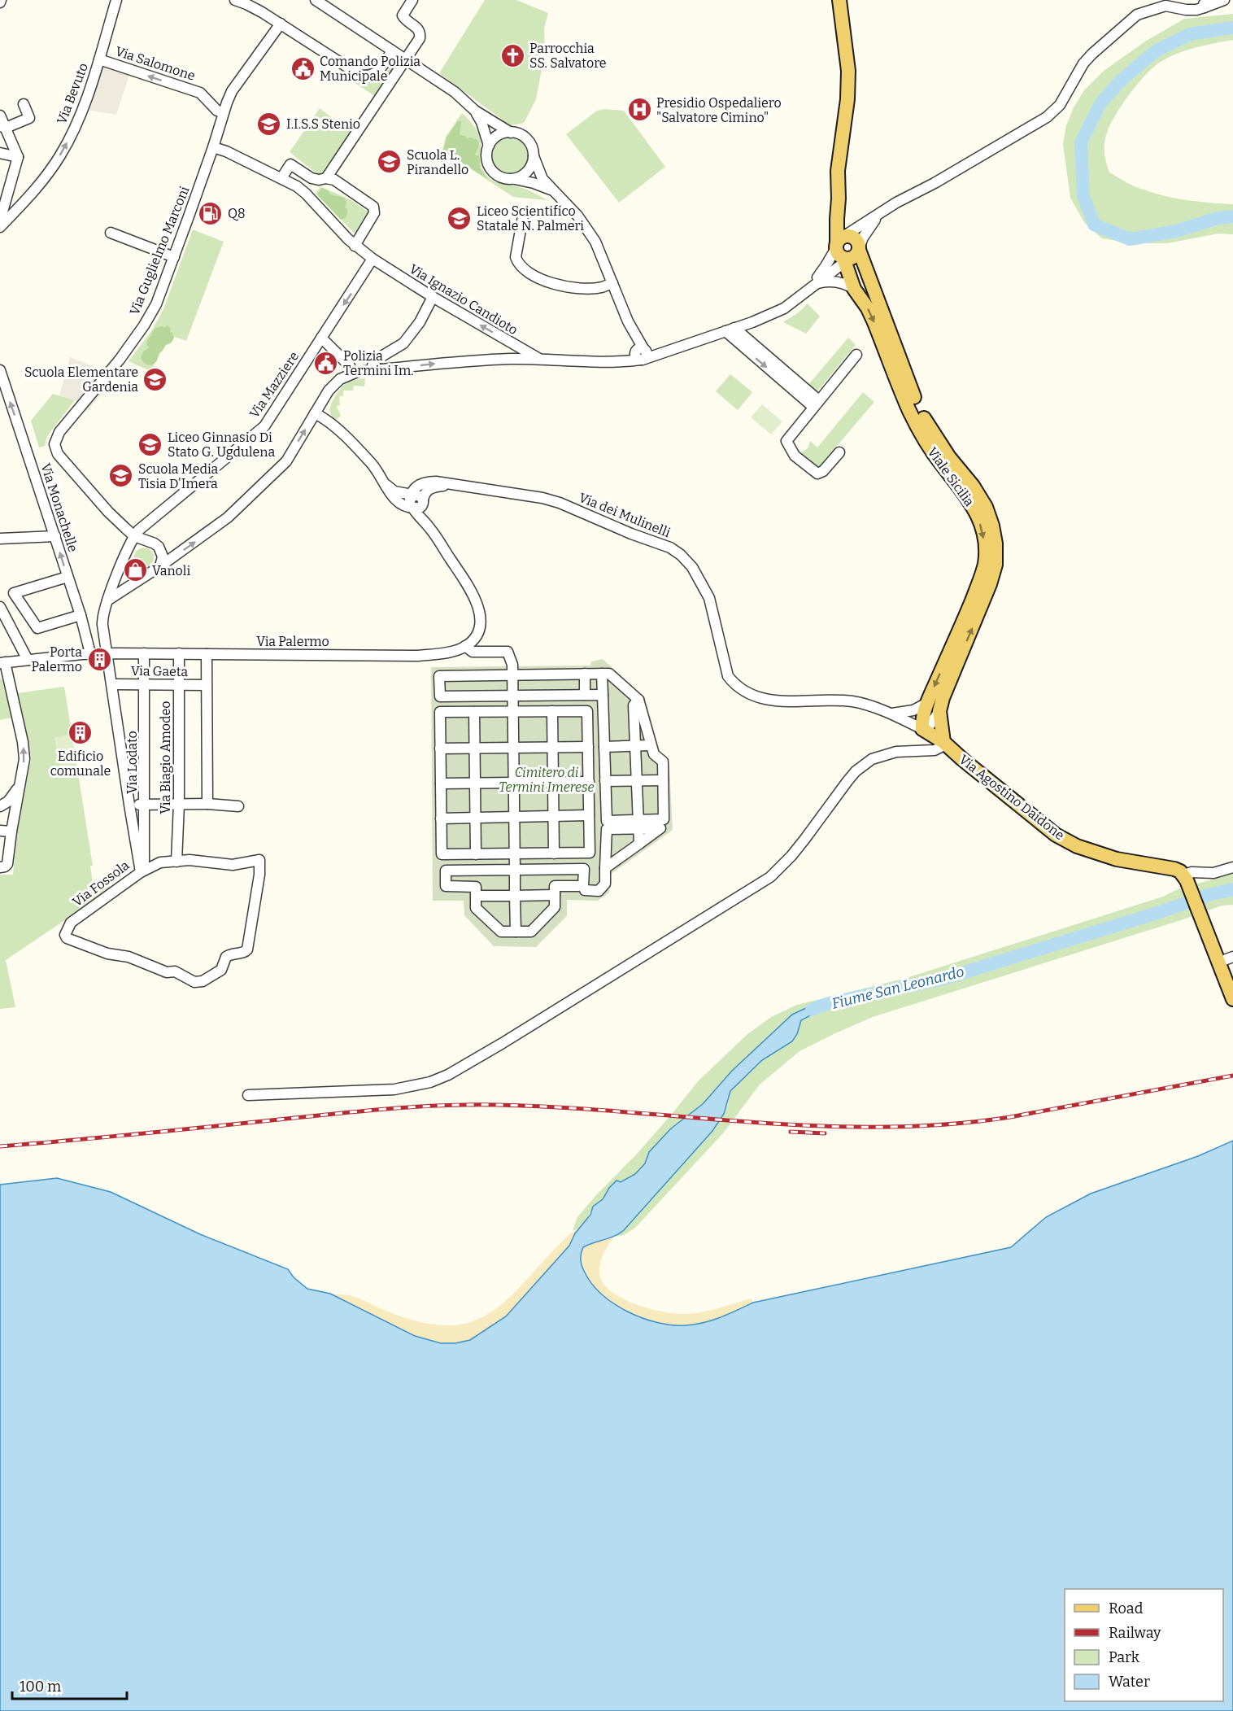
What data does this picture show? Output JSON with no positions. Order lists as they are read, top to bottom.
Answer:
{
  "streets": {
    "main road": ["Viale Sicilia", "Via Agostino Daidone"],
    "street": [
      "Via Salomone",
      "Via Bevuto",
      "Via Guglielmo Marconi",
      "Via Ignazio Candioto",
      "Via Mazziere",
      "Via Monachelle",
      "Via dei Mulinelli",
      "Via Palermo",
      "Via Gaeta",
      "Via Biagio Amodeo",
      "Via Lodato",
      "Via Fossola"
    ]
  },
  "crossings": [
    ["Via Salomone", "Via Bevuto"],
    ["Via Salomone", "Via Guglielmo Marconi"],
    ["Via Guglielmo Marconi", "Via Ignazio Candioto"],
    ["Via Guglielmo Marconi", "Via Mazziere"],
    ["Via Ignazio Candioto", "Via Mazziere"],
    ["Via Mazziere", "Via Palermo"],
    ["Via Mazziere", "Via Fossola"],
    ["Viale Sicilia", "Via dei Mulinelli"],
    ["Viale Sicilia", "Via Agostino Daidone"],
    ["Via Monachelle", "Via Palermo"],
    ["Via dei Mulinelli", "Via Palermo"],
    ["Via dei Mulinelli", "Via Agostino Daidone"],
    ["Via Palermo", "Via Biagio Amodeo"],
    ["Via Palermo", "Via Lodato"],
    ["Via Palermo", "Via Fossola"],
    ["Via Gaeta", "Via Biagio Amodeo"],
    ["Via Gaeta", "Via Lodato"],
    ["Via Gaeta", "Via Fossola"],
    ["Via Biagio Amodeo", "Via Fossola"],
    ["Via Lodato", "Via Fossola"]
  ],
  "one_way": ["Via Salomone", "Via Bevuto", "Via Monachelle"],
  "water": ["Fiume San Leonardo"],
  "parks": ["Cimitero di Termini Imerese"],
  "places": {
    "church": ["Parrocchia SS. Salvatore"],
    "public building": ["Comando Polizia Municipale", "Polizia Termini Im."],
    "hospital": ["Presidio Ospedaliero \"Salvatore Cimino\""],
    "school or university": [
      "I.I.S.S Stenio",
      "Scuola L. Pirandello",
      "Liceo Scientifico Statale N. Palmeri",
      "Scuola Elementare Gardenia",
      "Liceo Ginnasio Di Stato G. Ugdulena",
      "Scuola Media Tisia D'Imera"
    ],
    "fuel station": ["Q8"],
    "shop": ["Vanoli"],
    "building": ["Porta Palermo", "Edificio comunale"]
  },
  "legend": [
    "Road",
    "Railway",
    "Park",
    "Water"
  ],
  "scale_bar": "100 m"
}
